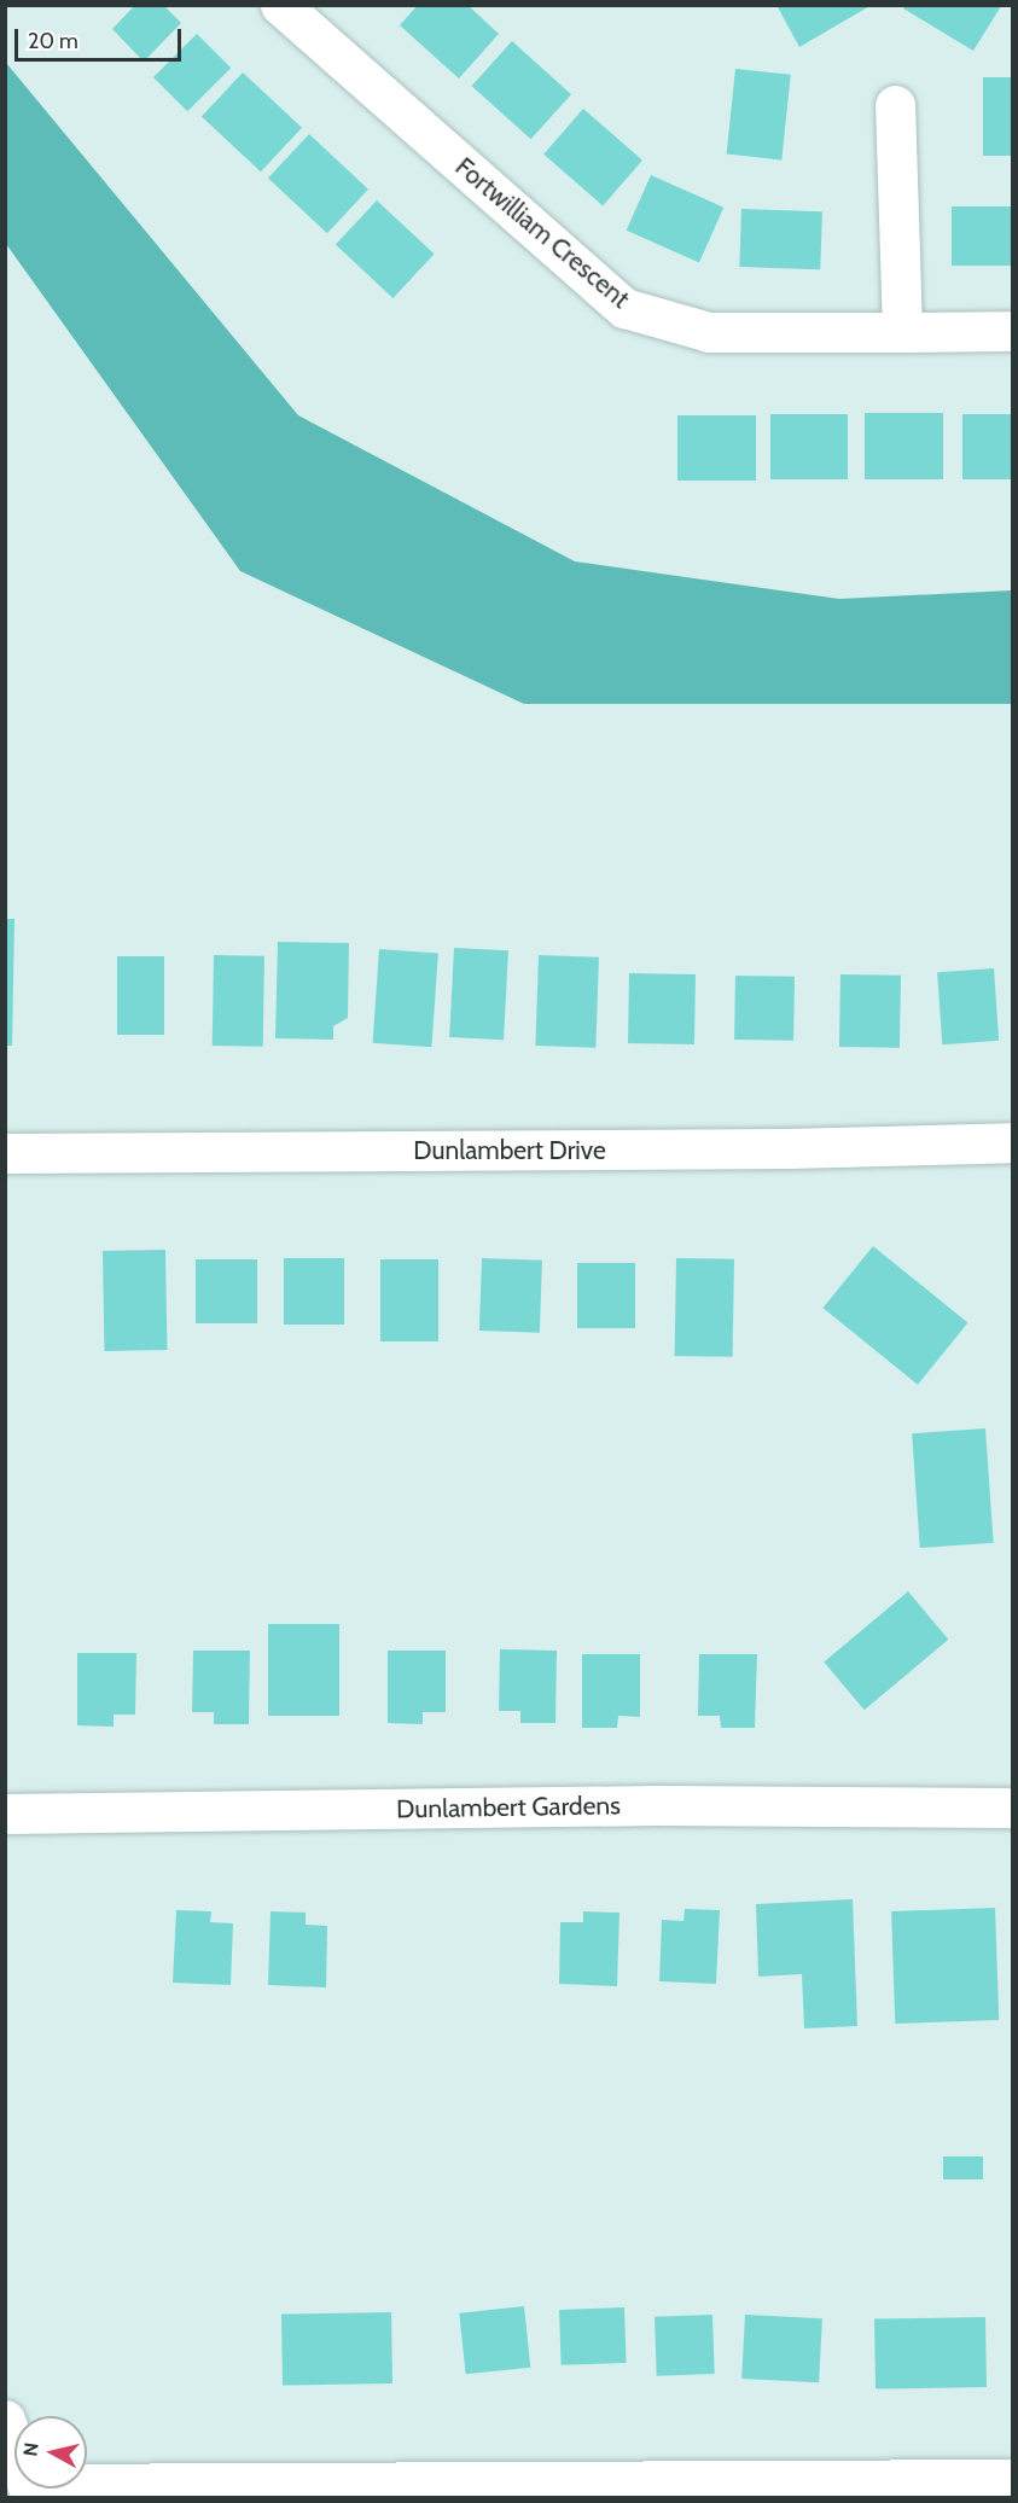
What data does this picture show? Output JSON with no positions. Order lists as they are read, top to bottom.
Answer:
{
  "streets": {
    "street": ["Fortwilliam Crescent", "Dunlambert Drive", "Dunlambert Gardens"]
  },
  "scale_bar": "20 m",
  "north": "left"
}
